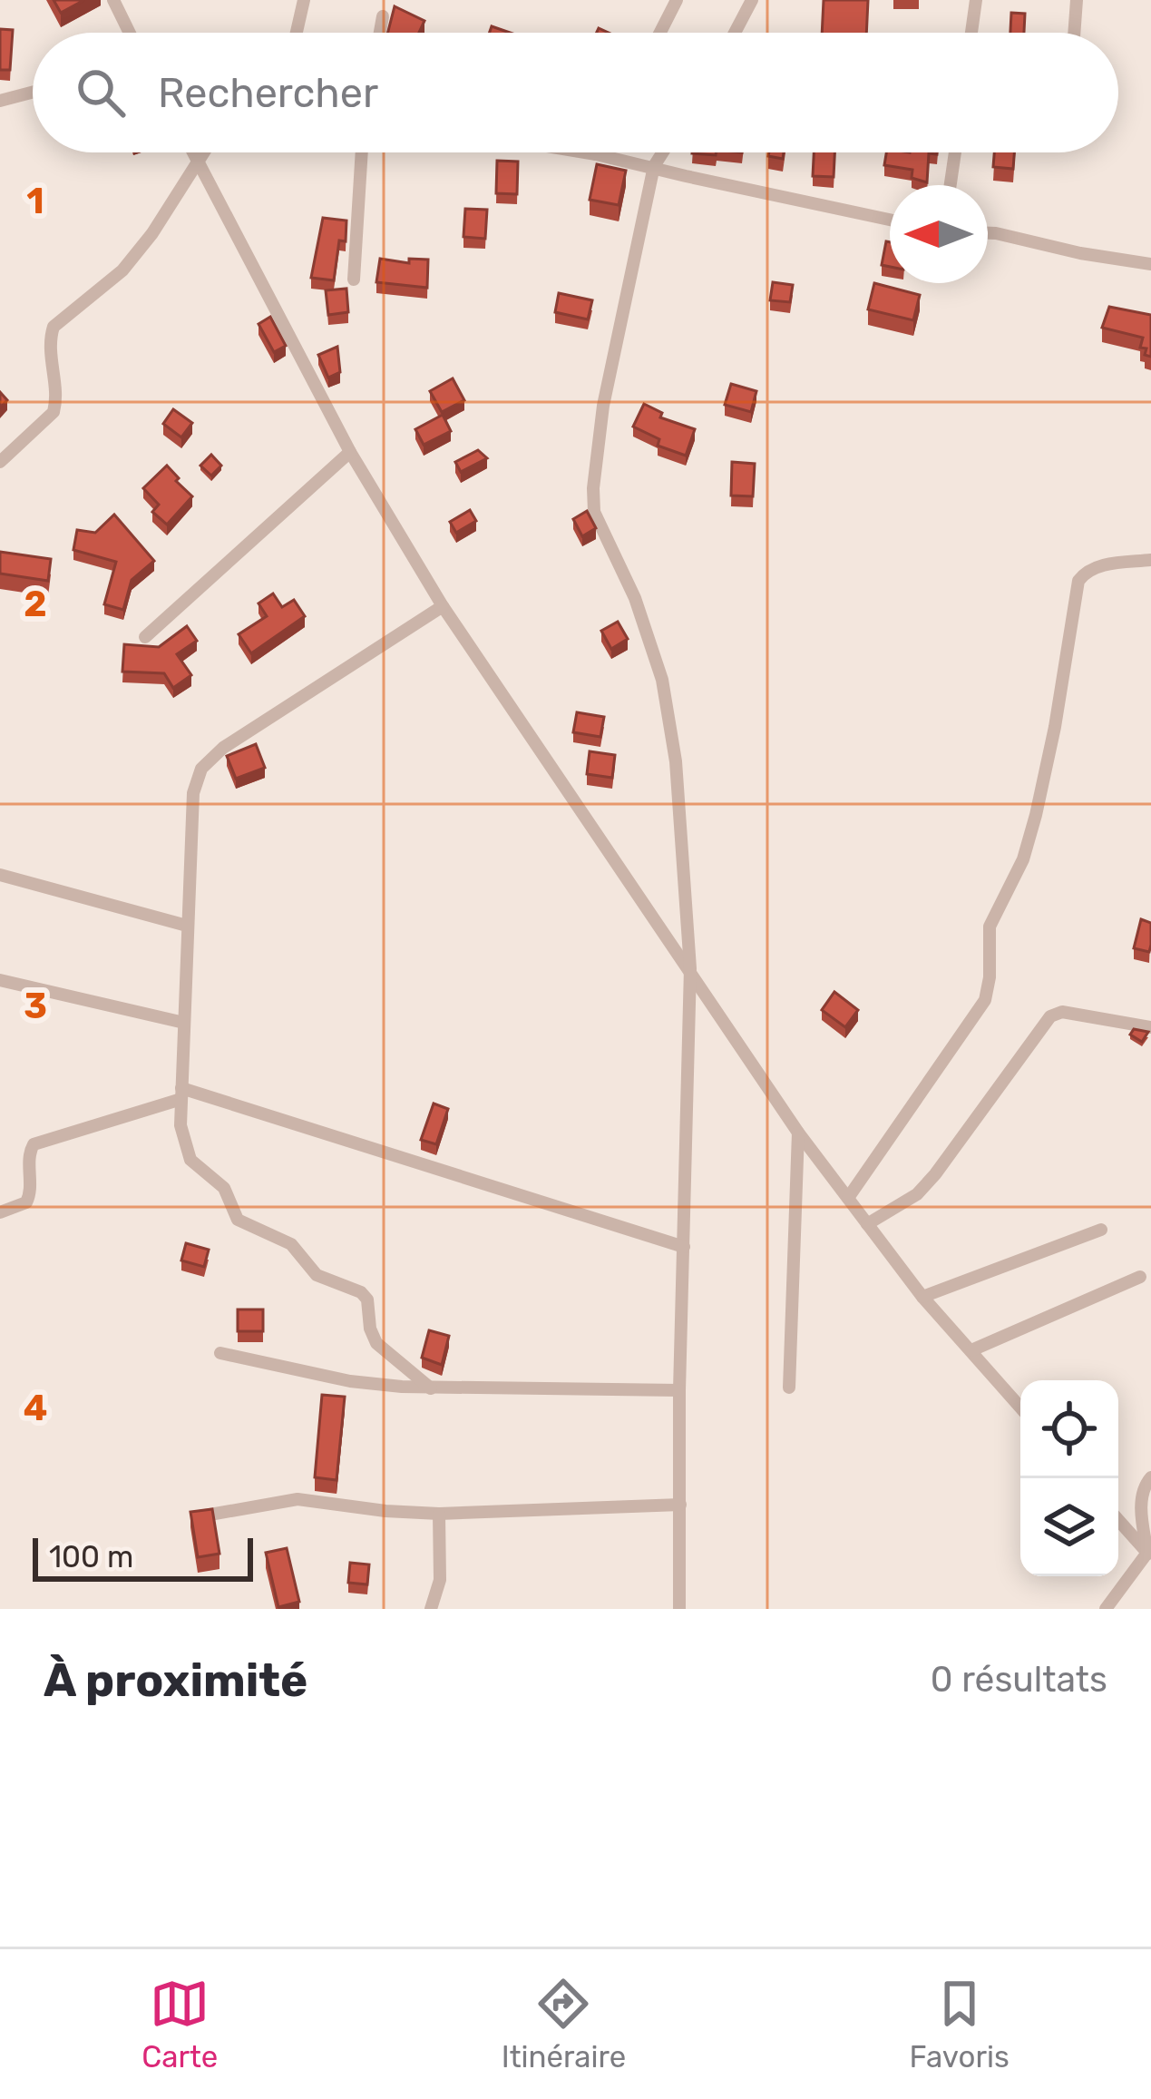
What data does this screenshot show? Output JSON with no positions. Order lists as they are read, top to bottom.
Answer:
{
  "scale_bar": "100 m",
  "north": "left",
  "page": {
    "search": "Rechercher",
    "scale": "100 m",
    "heading": ["À proximité", "0 résultats"],
    "nav": ["Carte", "Itinéraire", "Favoris"]
  },
  "grid": {
    "rows": [
      "1",
      "2",
      "3",
      "4"
    ]
  }
}
